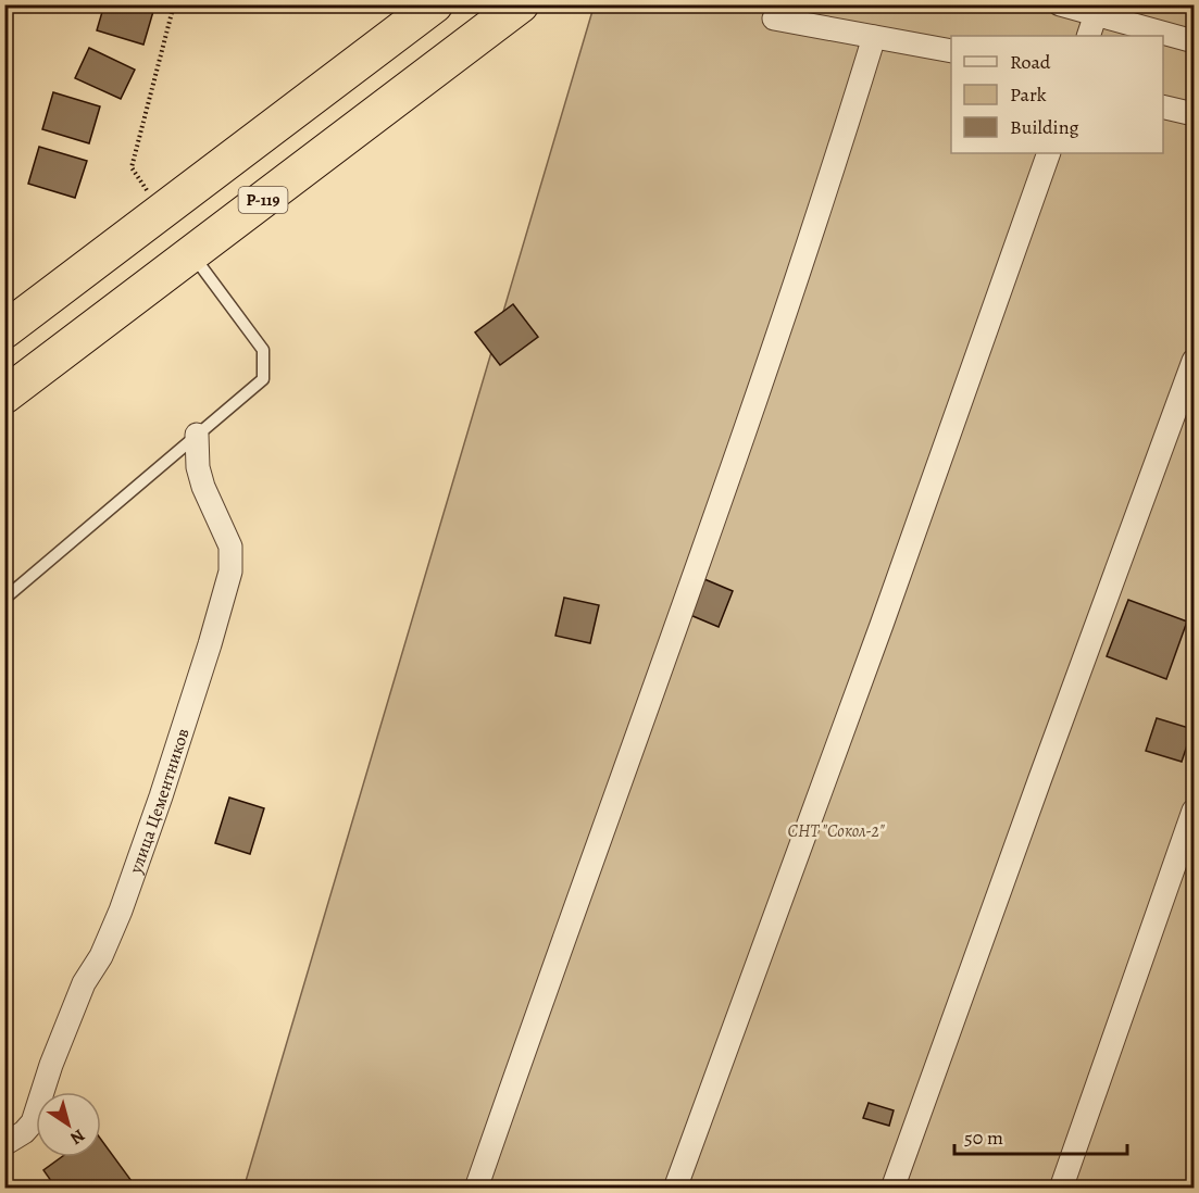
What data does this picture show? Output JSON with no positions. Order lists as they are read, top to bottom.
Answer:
{
  "streets": {
    "highway": ["Р-119"],
    "street": ["улица Цементников"]
  },
  "parks": ["СНТ \"Сокол-2\""],
  "legend": ["Road", "Park", "Building"],
  "scale_bar": "50 m",
  "north": "bottom right"
}
